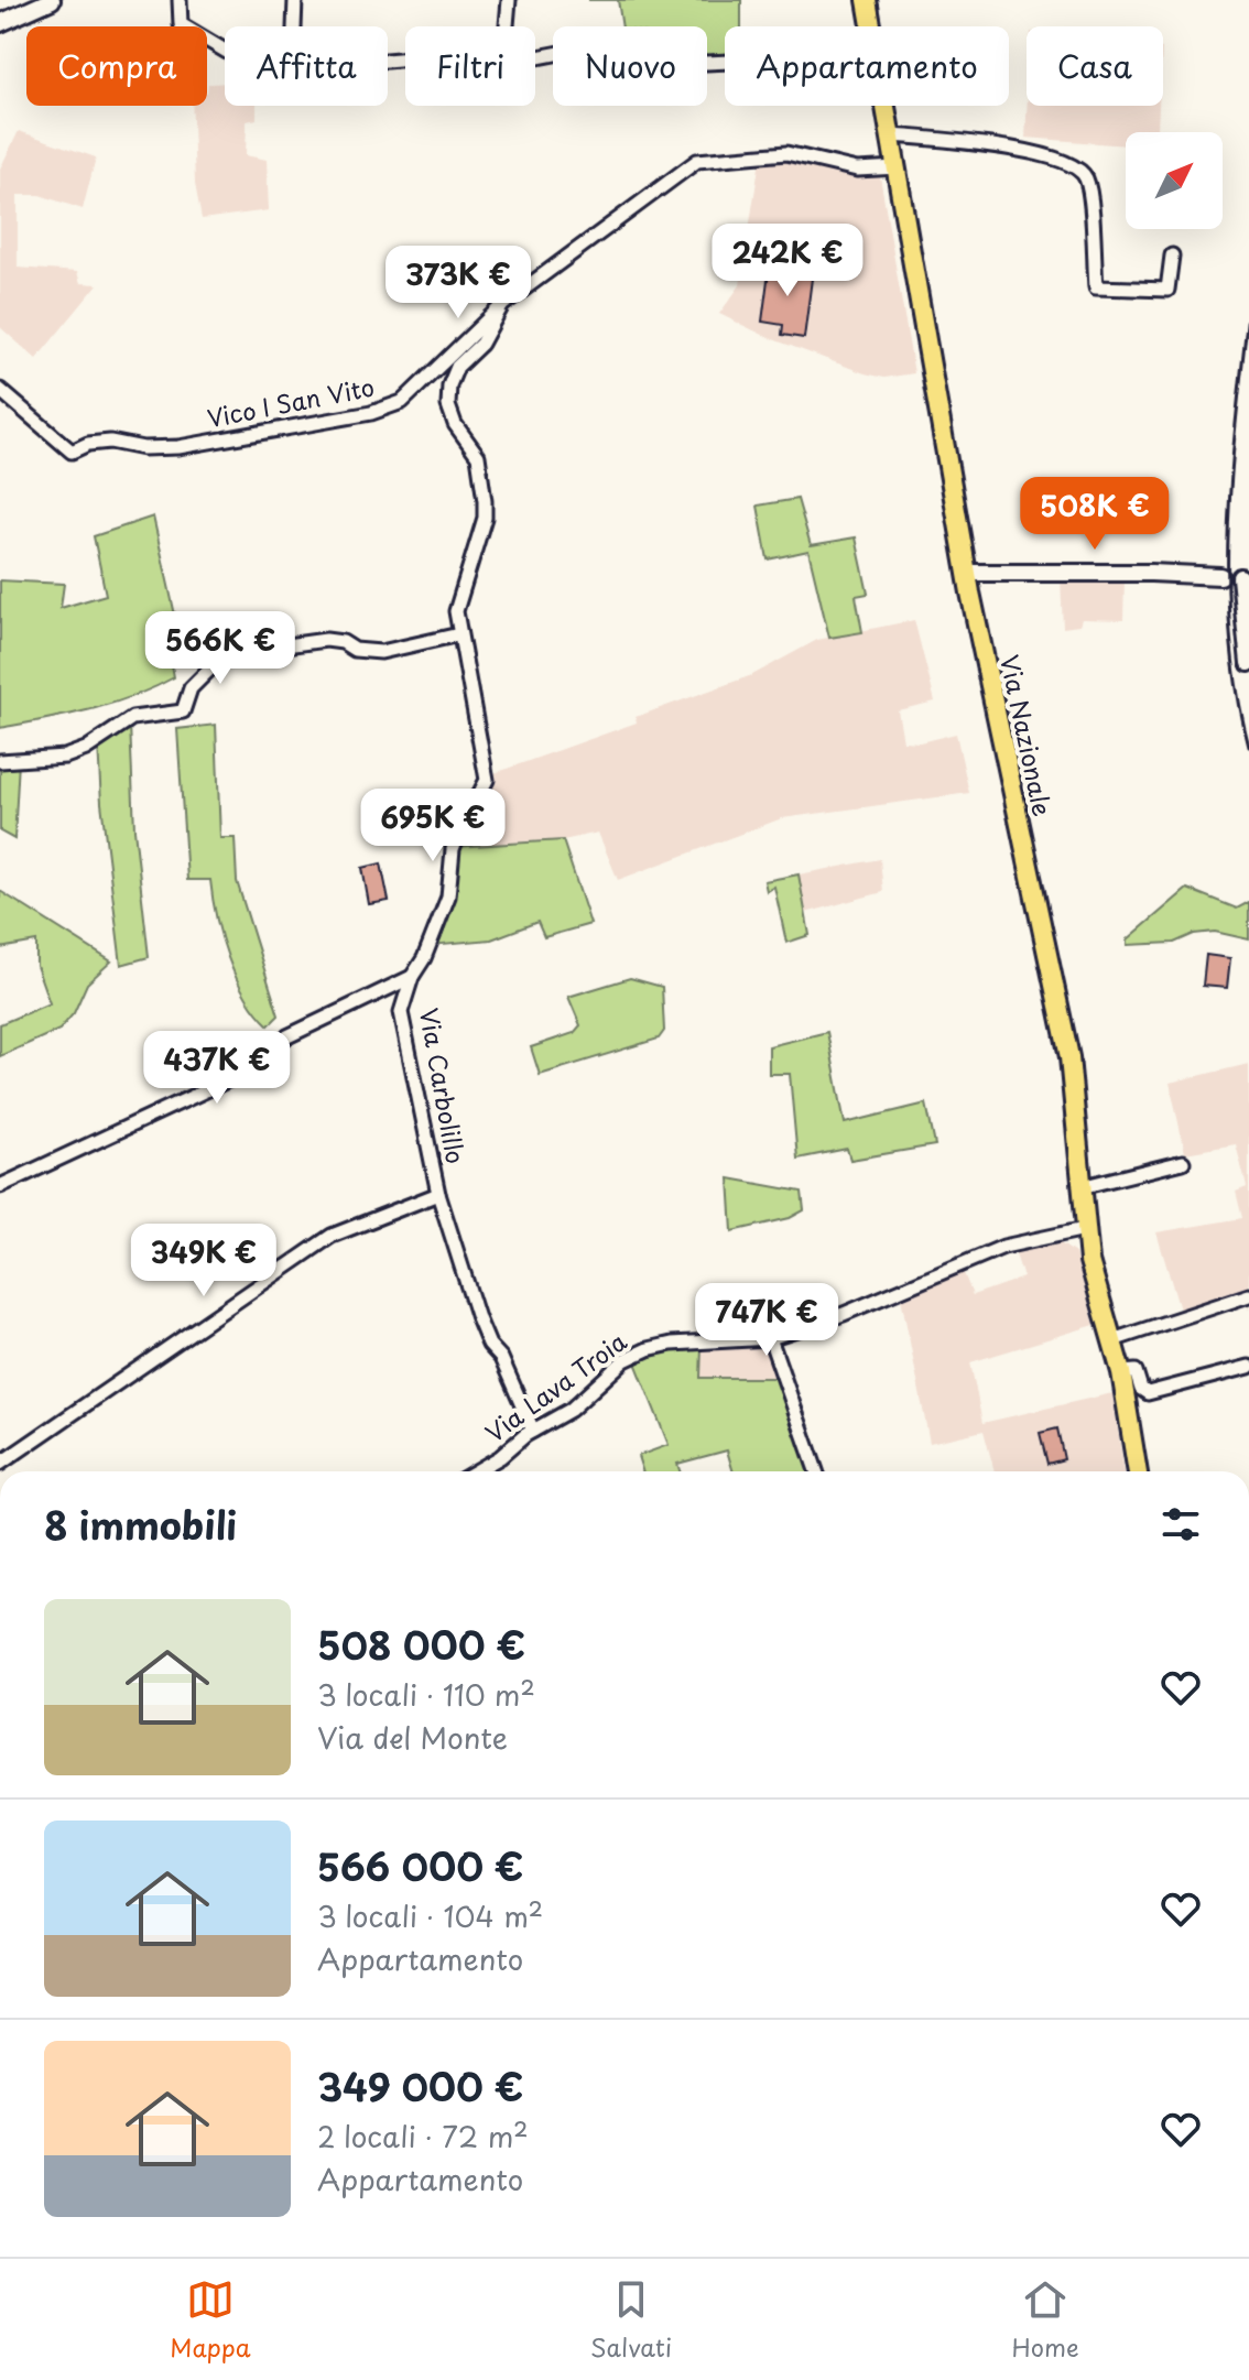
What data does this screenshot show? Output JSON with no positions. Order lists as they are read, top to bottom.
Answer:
{
  "streets": {
    "main road": ["Via Nazionale"],
    "street": ["Vico I San Vito", "Via Carbolillo", "Via Lava Troia"]
  },
  "crossings": [
    ["Vico I San Vito", "Via Nazionale"],
    ["Vico I San Vito", "Via Carbolillo"],
    ["Via Nazionale", "Via Lava Troia"],
    ["Via Carbolillo", "Via Lava Troia"]
  ],
  "north": "top right",
  "page": {
    "chip": [
      "Compra",
      "Affitta",
      "Filtri",
      "Nuovo",
      "Appartamento",
      "Casa"
    ],
    "price": [
      "242K €",
      "373K €",
      "508K €",
      "566K €",
      "695K €",
      "437K €",
      "349K €",
      "747K €"
    ],
    "heading": "8 immobili",
    "list": [
      {
        "name": "508 000 €",
        "note": "3 locali · 110 m² · Via del Monte"
      },
      {
        "name": "566 000 €",
        "note": "3 locali · 104 m² · Appartamento"
      },
      {
        "name": "349 000 €",
        "note": "2 locali · 72 m² · Appartamento"
      }
    ],
    "tabs": ["Mappa", "Salvati", "Home"]
  }
}
